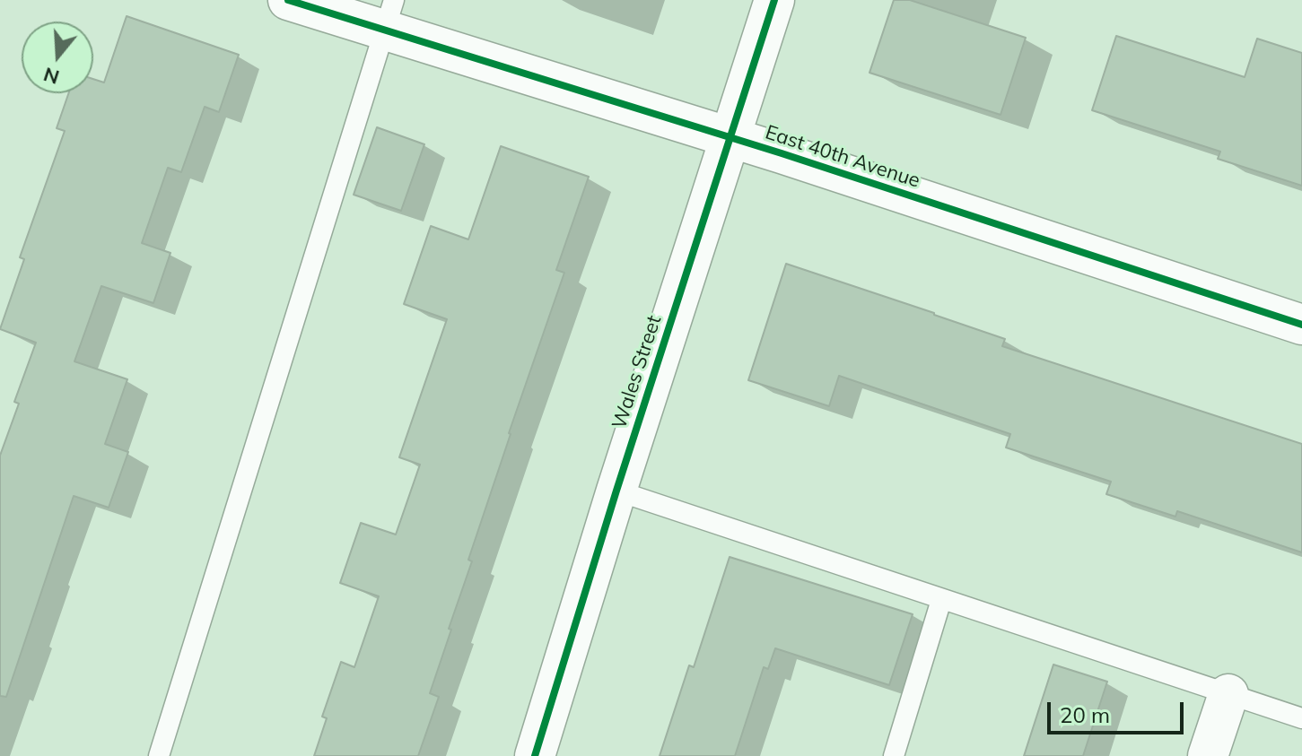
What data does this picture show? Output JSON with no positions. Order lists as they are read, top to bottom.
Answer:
{
  "streets": {
    "street": ["East 40th Avenue", "Wales Street"]
  },
  "crossings": [
    ["East 40th Avenue", "Wales Street"]
  ],
  "scale_bar": "20 m",
  "north": "bottom"
}
